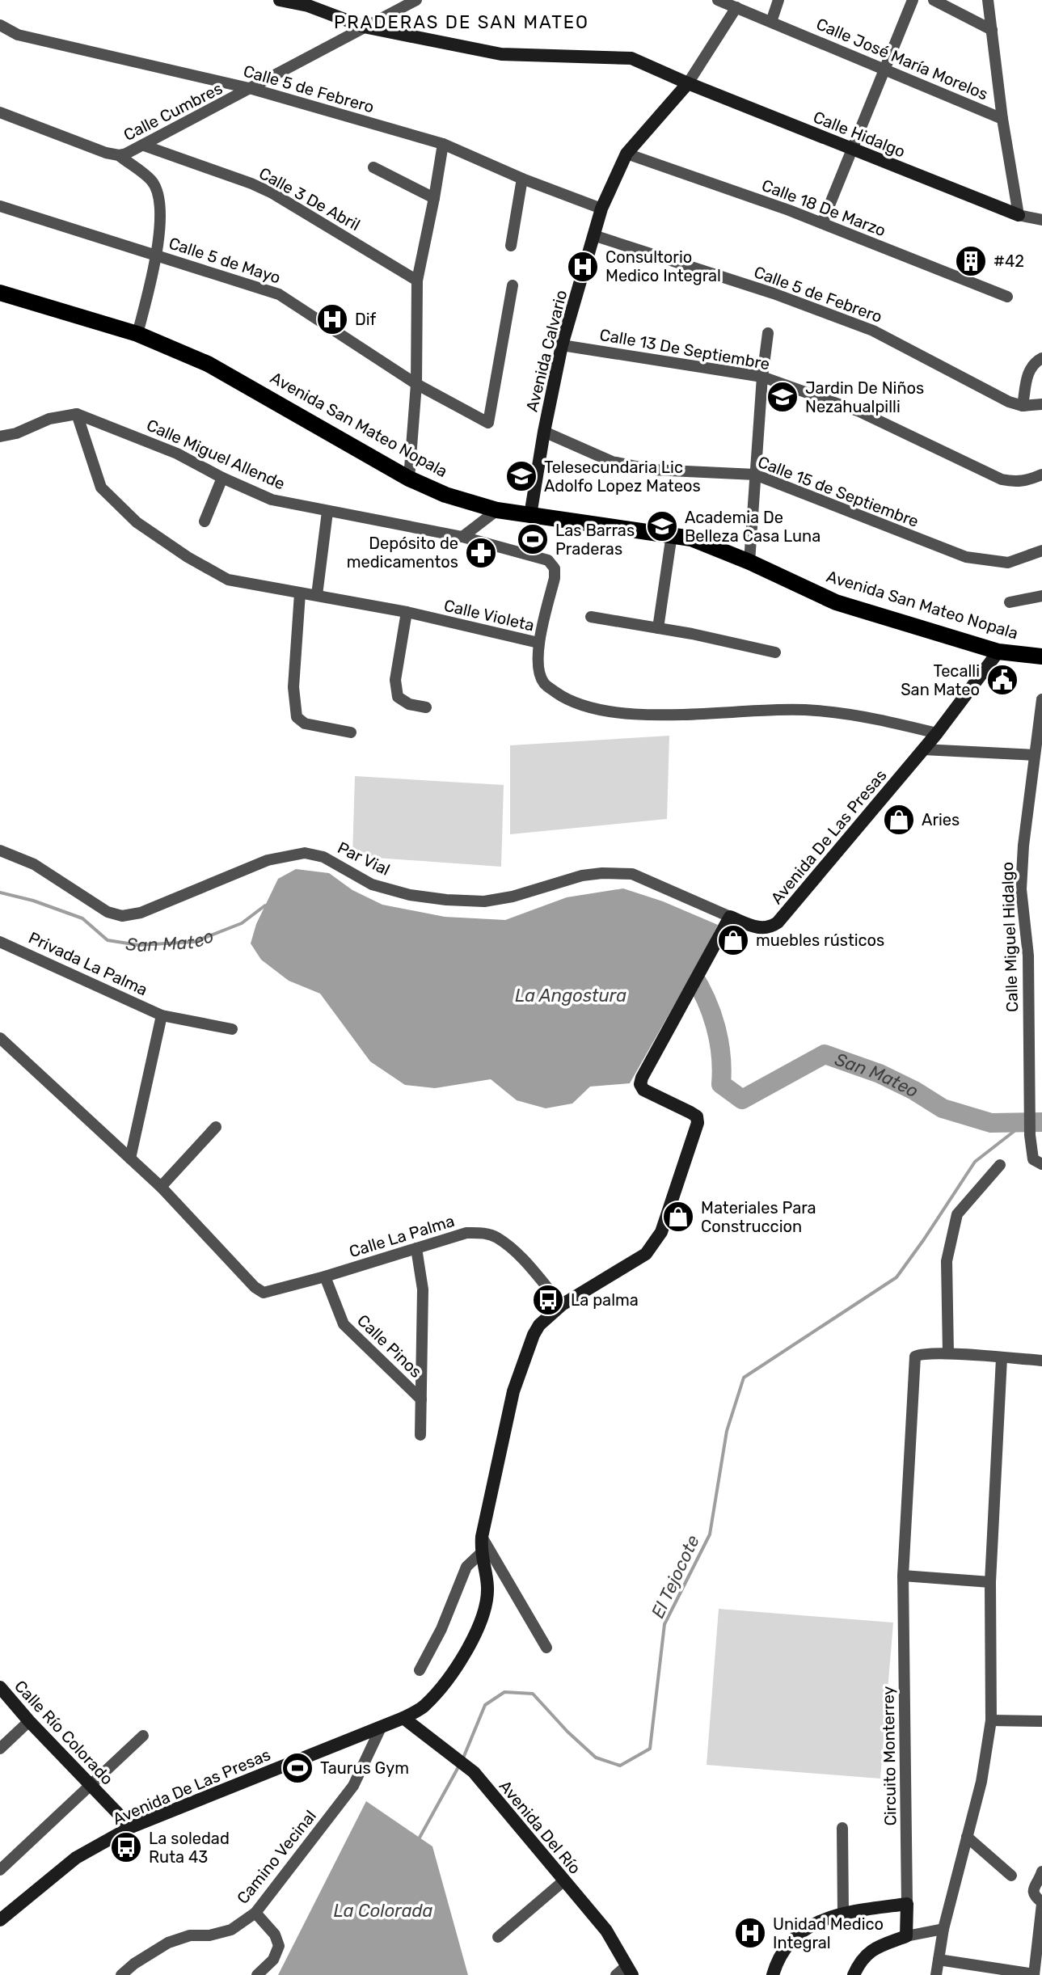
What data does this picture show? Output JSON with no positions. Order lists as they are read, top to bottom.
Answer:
{
  "streets": {
    "main road": ["Avenida San Mateo Nopala"],
    "street": [
      "Calle José María Morelos",
      "Calle 5 de Febrero",
      "Calle Cumbres",
      "Calle Hidalgo",
      "Calle 3 De Abril",
      "Calle 18 De Marzo",
      "Calle 5 de Mayo",
      "Calle 13 De Septiembre",
      "Avenida Calvario",
      "Calle Miguel Allende",
      "Calle 15 de Septiembre",
      "Calle Violeta",
      "Avenida De Las Presas",
      "Par Vial",
      "Calle Miguel Hidalgo",
      "Privada La Palma",
      "Calle La Palma",
      "Calle Pinos",
      "Calle Río Colorado",
      "Circuito Monterrey",
      "Avenida Del Río",
      "Camino Vecinal"
    ]
  },
  "crossings": [
    ["Calle José María Morelos", "Avenida Calvario"],
    ["Calle 5 de Febrero", "Calle Cumbres"],
    ["Calle 5 de Febrero", "Avenida Calvario"],
    ["Calle Cumbres", "Calle Hidalgo"],
    ["Calle Cumbres", "Calle 3 De Abril"],
    ["Calle Cumbres", "Calle 5 de Mayo"],
    ["Calle Cumbres", "Avenida San Mateo Nopala"],
    ["Calle Hidalgo", "Avenida Calvario"],
    ["Calle 18 De Marzo", "Avenida Calvario"],
    ["Calle 13 De Septiembre", "Avenida Calvario"],
    ["Avenida Calvario", "Avenida San Mateo Nopala"],
    ["Avenida Calvario", "Calle 15 de Septiembre"],
    ["Avenida San Mateo Nopala", "Avenida De Las Presas"],
    ["Calle Miguel Allende", "Calle Violeta"],
    ["Calle Violeta", "Avenida De Las Presas"],
    ["Avenida De Las Presas", "Par Vial"],
    ["Avenida De Las Presas", "Calle La Palma"],
    ["Avenida De Las Presas", "Calle Río Colorado"],
    ["Avenida De Las Presas", "Avenida Del Río"],
    ["Avenida De Las Presas", "Camino Vecinal"],
    ["Calle La Palma", "Calle Pinos"]
  ],
  "districts": ["PRADERAS DE SAN MATEO"],
  "water": [
    "San Mateo",
    "La Angostura",
    "El Tejocote",
    "La Colorada"
  ],
  "places": {
    "building": ["#42"],
    "hospital": ["Consultorio Medico Integral", "Dif", "Unidad Medico Integral"],
    "school or university": ["Jardin De Niños Nezahualpilli", "Telesecundaria Lic Adolfo Lopez Mateos", "Academia De Belleza Casa Luna"],
    "sports": ["Las Barras Praderas", "Taurus Gym"],
    "pharmacy": ["Depósito de medicamentos"],
    "public building": ["Tecalli San Mateo"],
    "shop": ["Aries", "muebles rústicos", "Materiales Para Construccion"],
    "bus stop": ["La palma", "La soledad Ruta 43"]
  }
}
